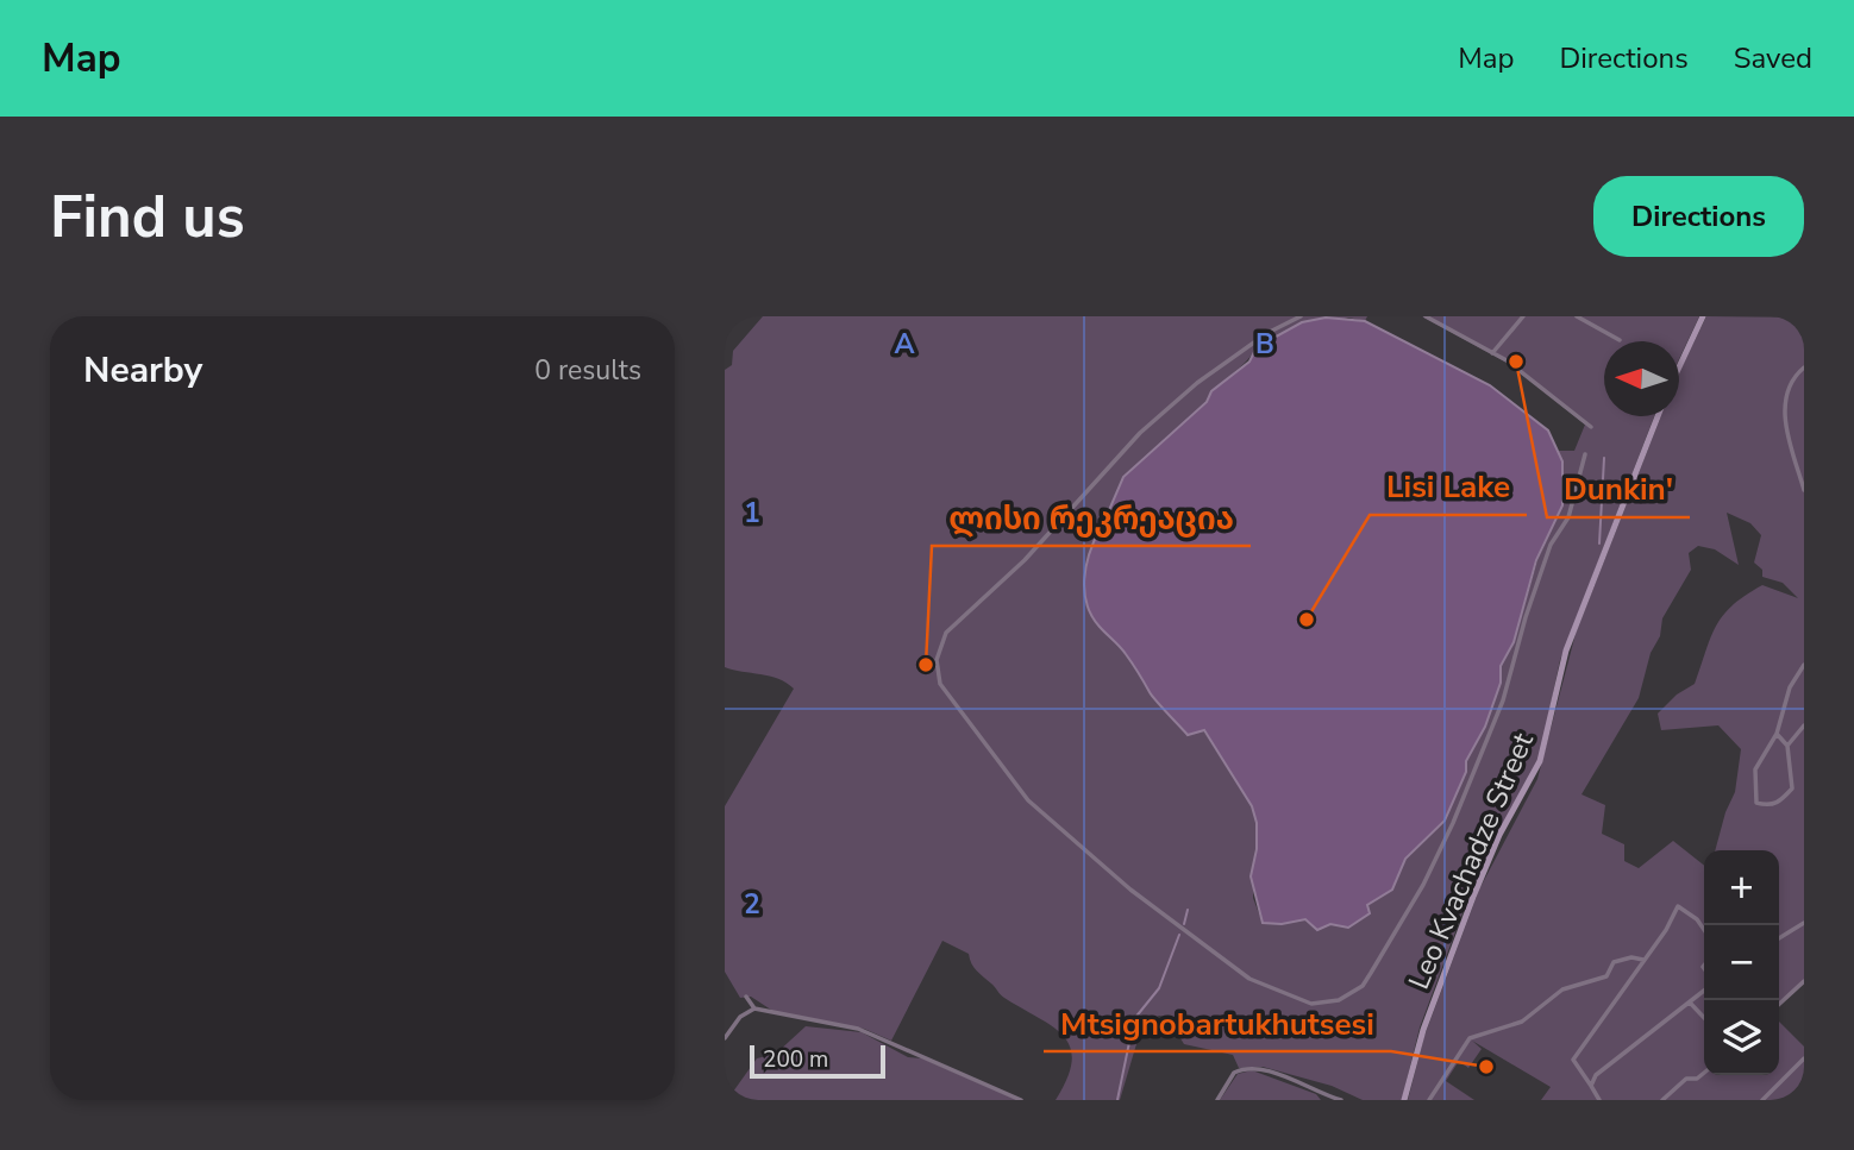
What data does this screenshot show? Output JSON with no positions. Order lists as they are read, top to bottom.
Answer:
{
  "streets": {
    "main road": ["Leo Kvachadze Street"]
  },
  "places": [
    "Dunkin'",
    "Lisi Lake",
    "ლისი რეკრეაცია",
    "Mtsignobartukhutsesi"
  ],
  "scale_bar": "200 m",
  "north": "left",
  "page": {
    "header": "Map",
    "nav": ["Map", "Directions", "Saved"],
    "buttons": "Directions",
    "title": "Find us",
    "heading": ["Nearby", "0 results"],
    "map_buttons": ["+", "−"],
    "scale": "200 m"
  },
  "grid": {
    "columns": ["A", "B"],
    "rows": ["1", "2"]
  }
}
